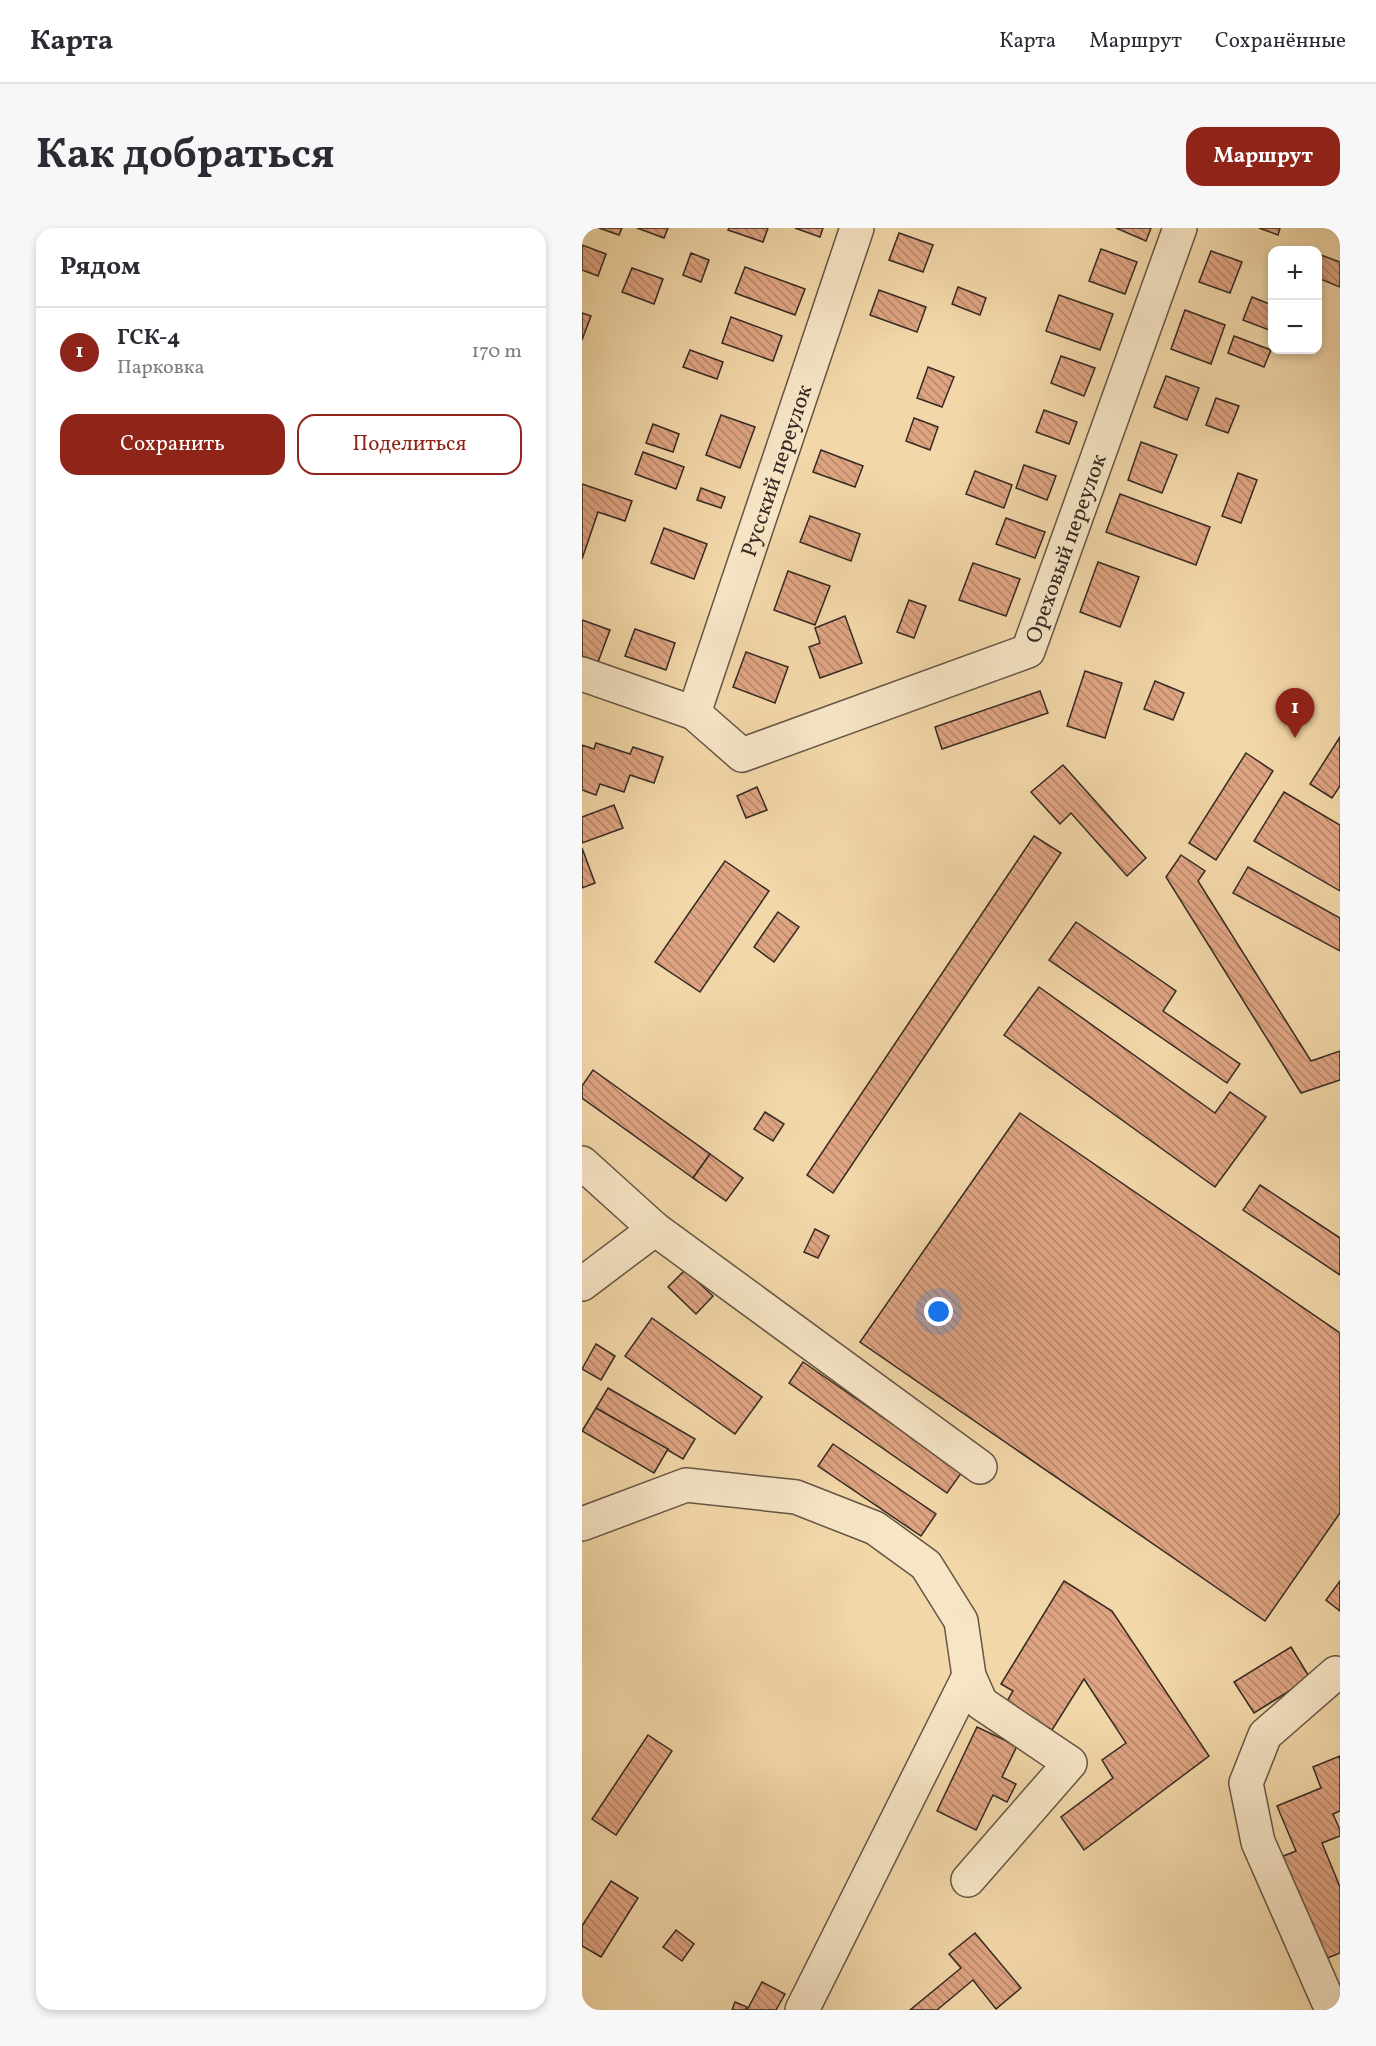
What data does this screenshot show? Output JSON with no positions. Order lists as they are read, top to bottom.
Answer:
{
  "streets": {
    "street": ["Русский переулок", "Ореховый переулок"]
  },
  "crossings": [
    ["Русский переулок", "Ореховый переулок"]
  ],
  "page": {
    "header": "Карта",
    "nav": ["Карта", "Маршрут", "Сохранённые"],
    "title": "Как добраться",
    "buttons": [
      "Маршрут",
      ["Сохранить", "Поделиться"]
    ],
    "heading": "Рядом",
    "map_buttons": ["+", "−"],
    "list": [
      {
        "mark": "1",
        "name": "ГСК-4",
        "note": "Парковка",
        "value": "170 m"
      }
    ],
    "pins": "1"
  }
}
